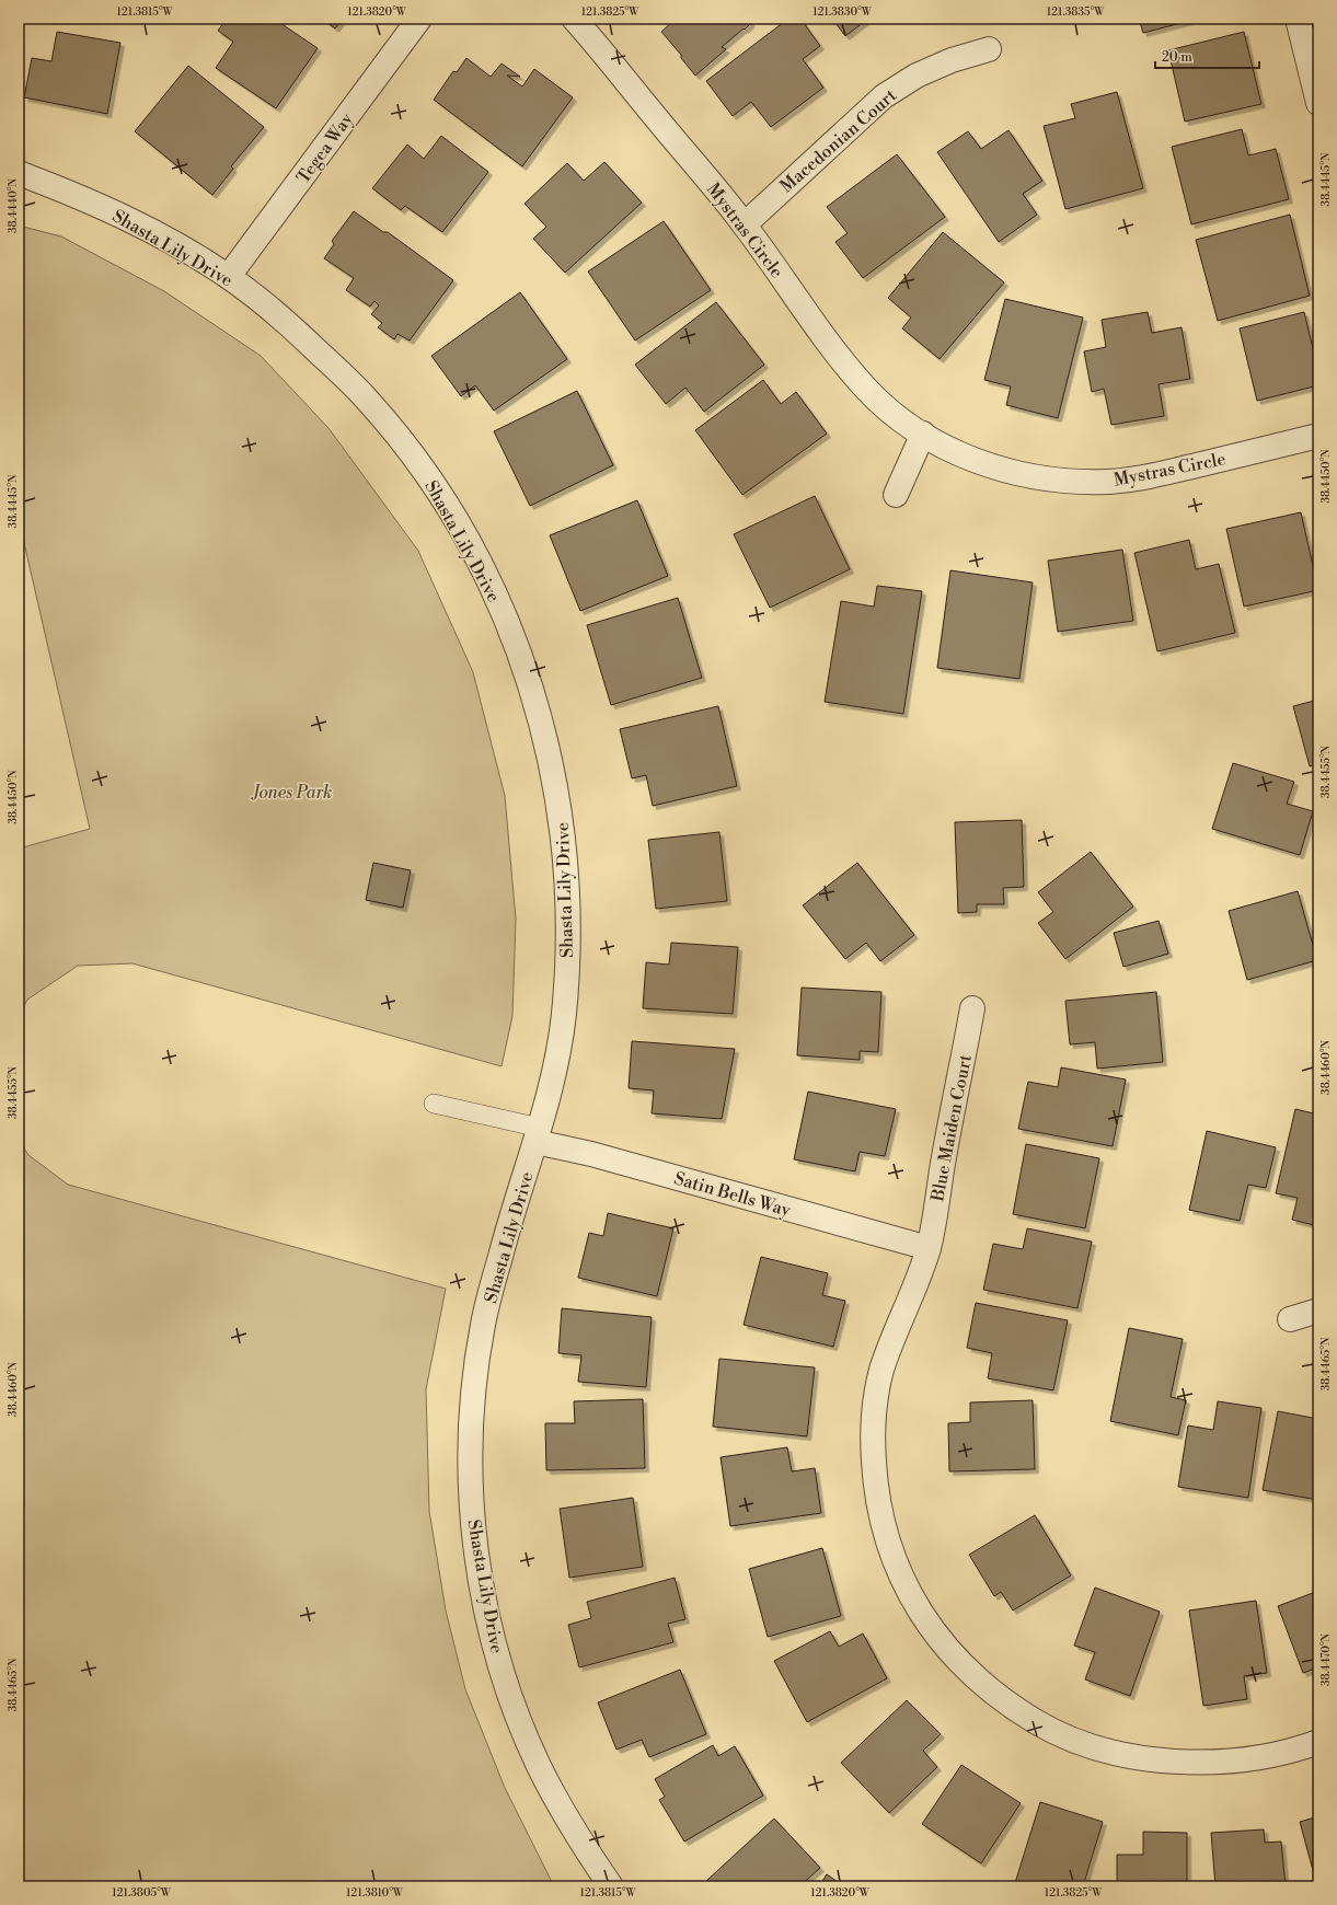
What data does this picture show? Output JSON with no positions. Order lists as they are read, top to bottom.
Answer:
{
  "streets": {
    "street": [
      "Macedonian Court",
      "Tegea Way",
      "Mystras Circle",
      "Shasta Lily Drive",
      "Blue Maiden Court",
      "Satin Bells Way"
    ]
  },
  "crossings": [
    ["Macedonian Court", "Mystras Circle"],
    ["Tegea Way", "Shasta Lily Drive"],
    ["Shasta Lily Drive", "Satin Bells Way"],
    ["Blue Maiden Court", "Satin Bells Way"]
  ],
  "parks": ["Jones Park"],
  "scale_bar": "20 m",
  "coordinates": [
    "121.3815°W",
    "121.3820°W",
    "121.3825°W",
    "121.3830°W",
    "121.3835°W",
    "38.4445°N",
    "38.4440°N",
    "38.4450°N",
    "38.4455°N",
    "38.4460°N",
    "38.4465°N",
    "38.4470°N",
    "121.3805°W",
    "121.3810°W"
  ]
}
